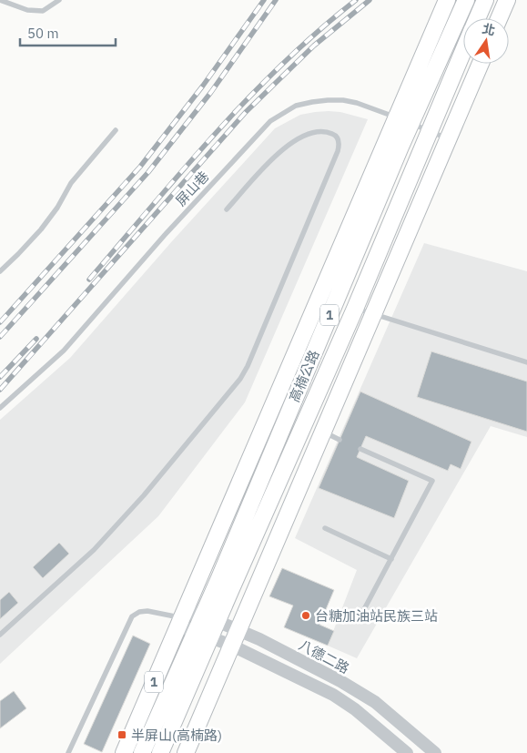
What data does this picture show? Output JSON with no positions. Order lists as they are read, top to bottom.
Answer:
{
  "streets": {
    "main road": ["1", "高楠公路"],
    "street": ["八德二路"],
    "lane": ["屏山巷"]
  },
  "crossings": [
    ["屏山巷", "高楠公路"],
    ["高楠公路", "八德二路"]
  ],
  "places": {
    "other": ["台糖加油站民族三站"],
    "transit": ["半屏山(高楠路)"]
  },
  "scale_bar": "50 m",
  "north": "top"
}
